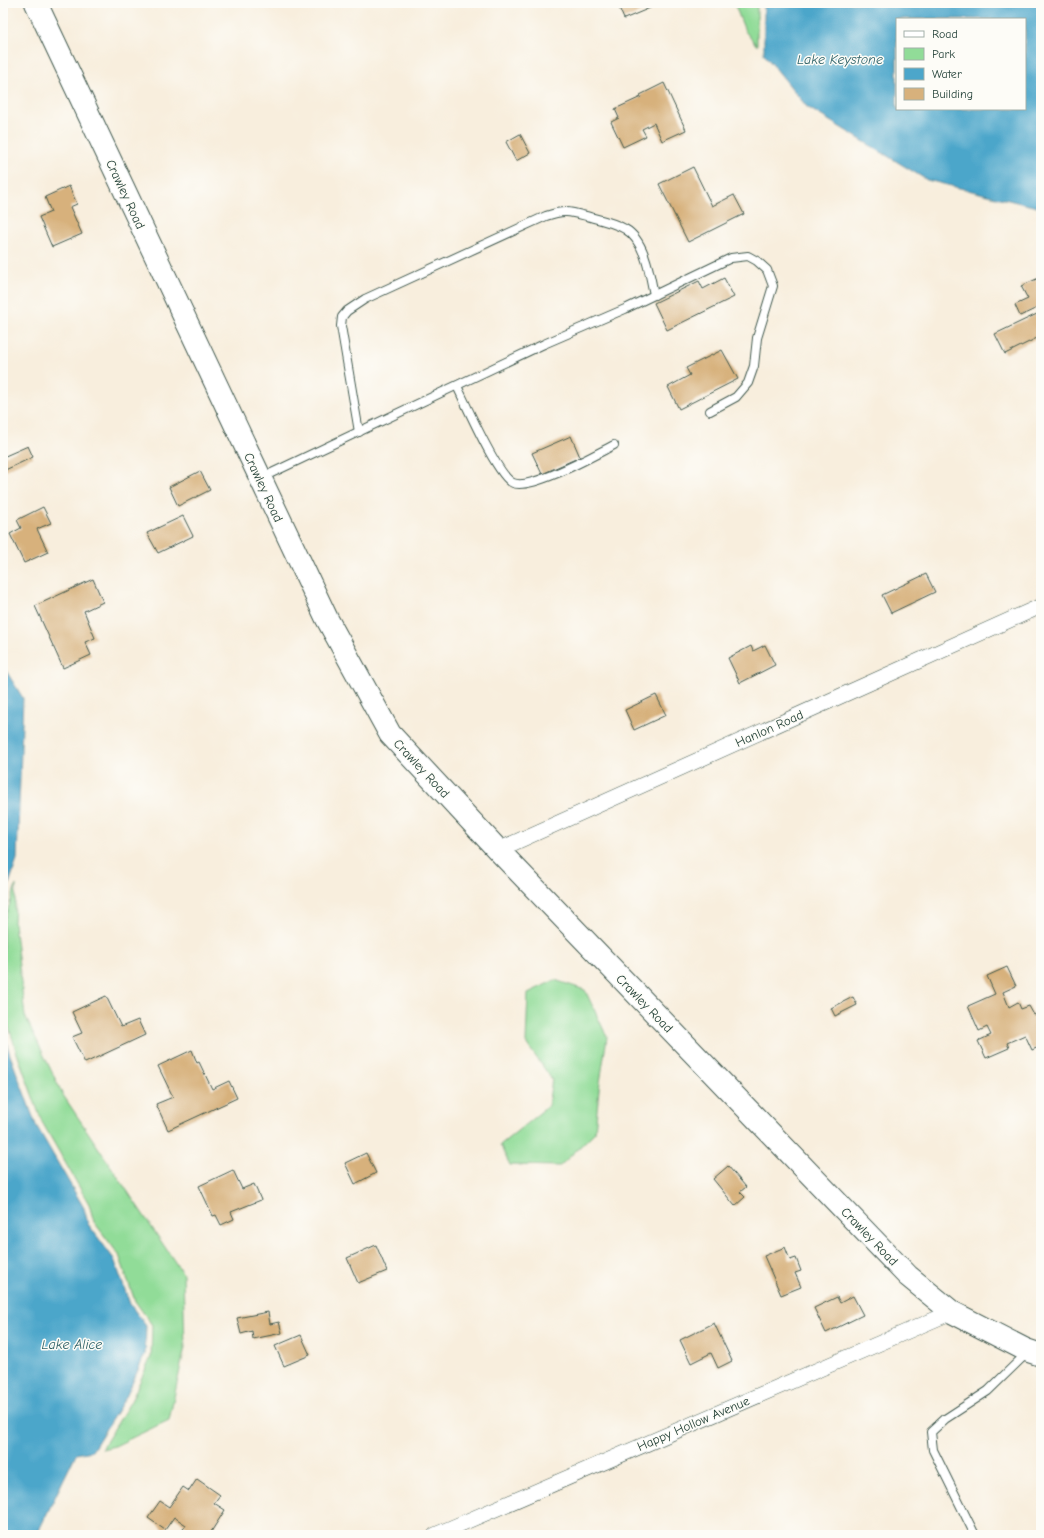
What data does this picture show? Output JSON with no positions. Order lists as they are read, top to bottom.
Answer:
{
  "streets": {
    "street": ["Crawley Road", "Hanlon Road", "Happy Hollow Avenue"]
  },
  "crossings": [
    ["Crawley Road", "Hanlon Road"],
    ["Crawley Road", "Happy Hollow Avenue"]
  ],
  "water": ["Lake Keystone", "Lake Alice"],
  "legend": [
    "Road",
    "Park",
    "Water",
    "Building"
  ]
}
